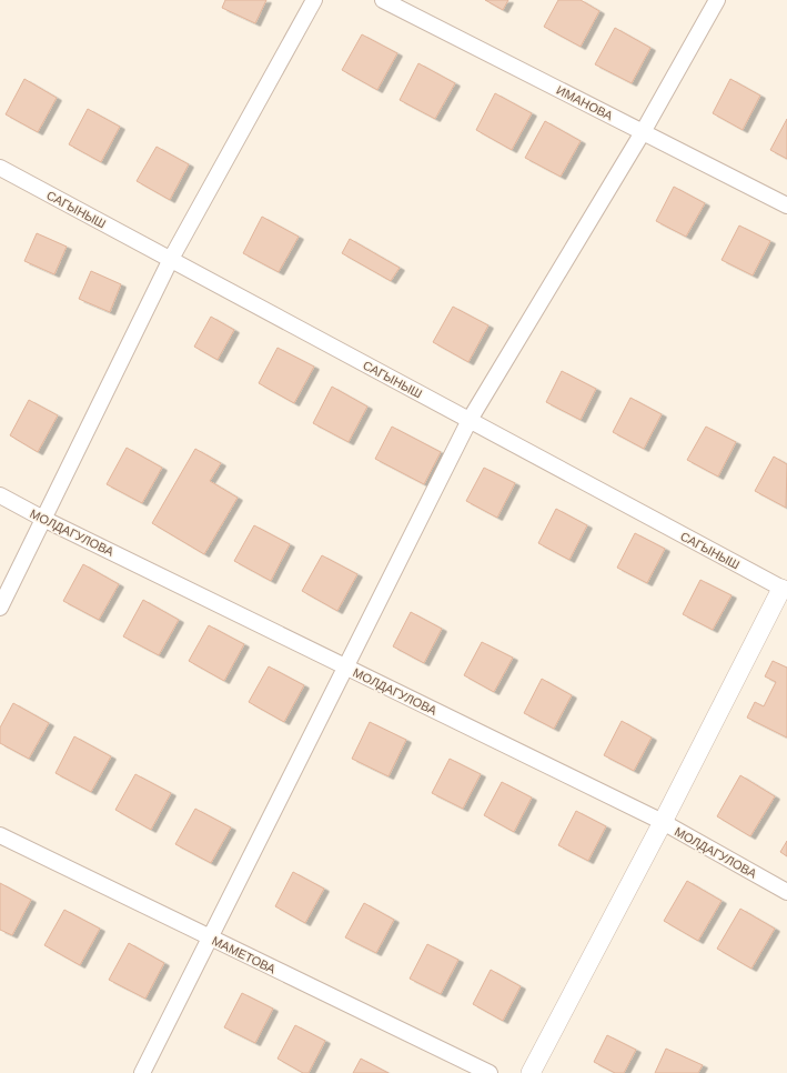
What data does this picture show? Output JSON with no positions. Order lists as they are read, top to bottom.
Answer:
{
  "streets": {
    "street": [
      "ИМАНОВА",
      "САГЫНЫШ",
      "МОЛДАГУЛОВА",
      "МАМЕТОВА"
    ]
  }
}
